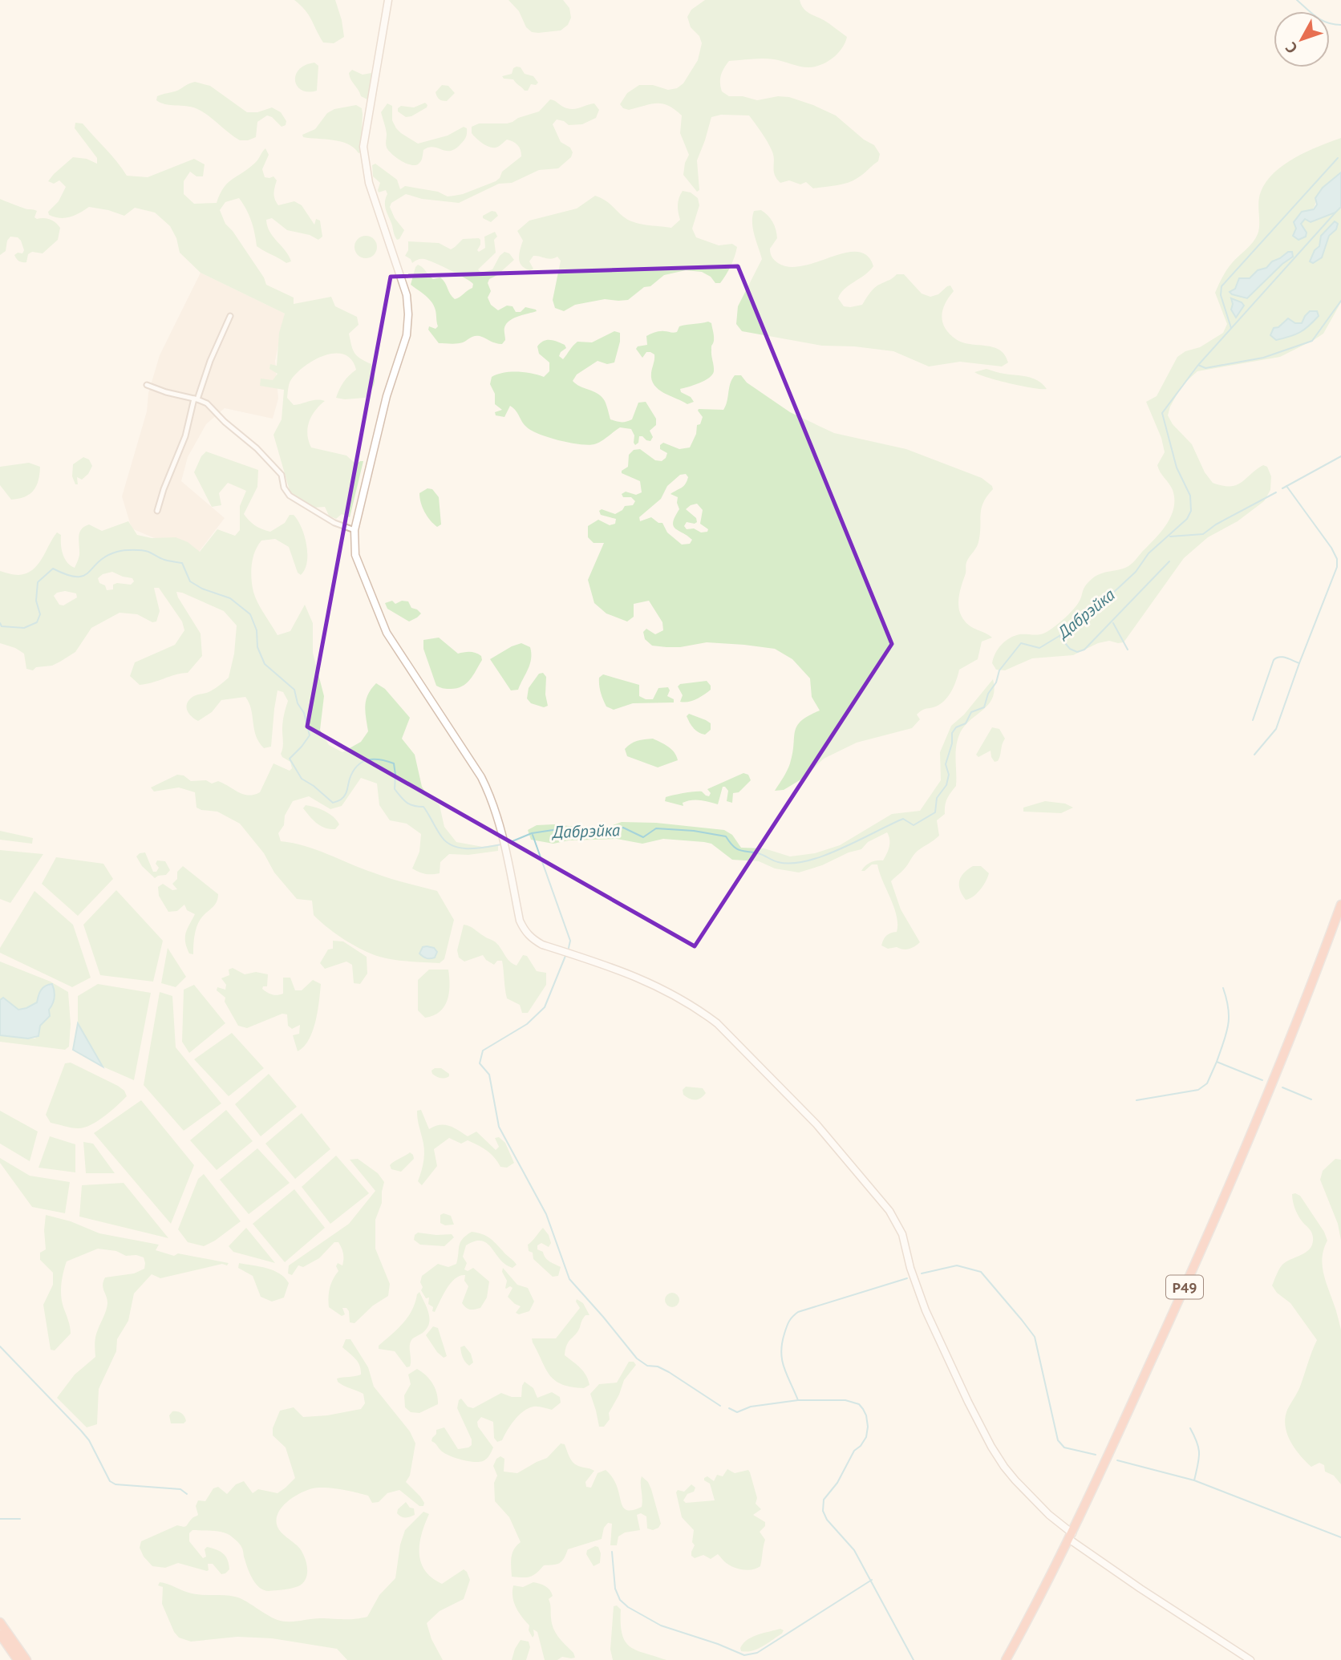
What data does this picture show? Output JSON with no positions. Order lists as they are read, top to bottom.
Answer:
{
  "streets": {
    "highway": ["Р49"]
  },
  "water": ["Дабрэйка"],
  "north": "bottom left"
}
